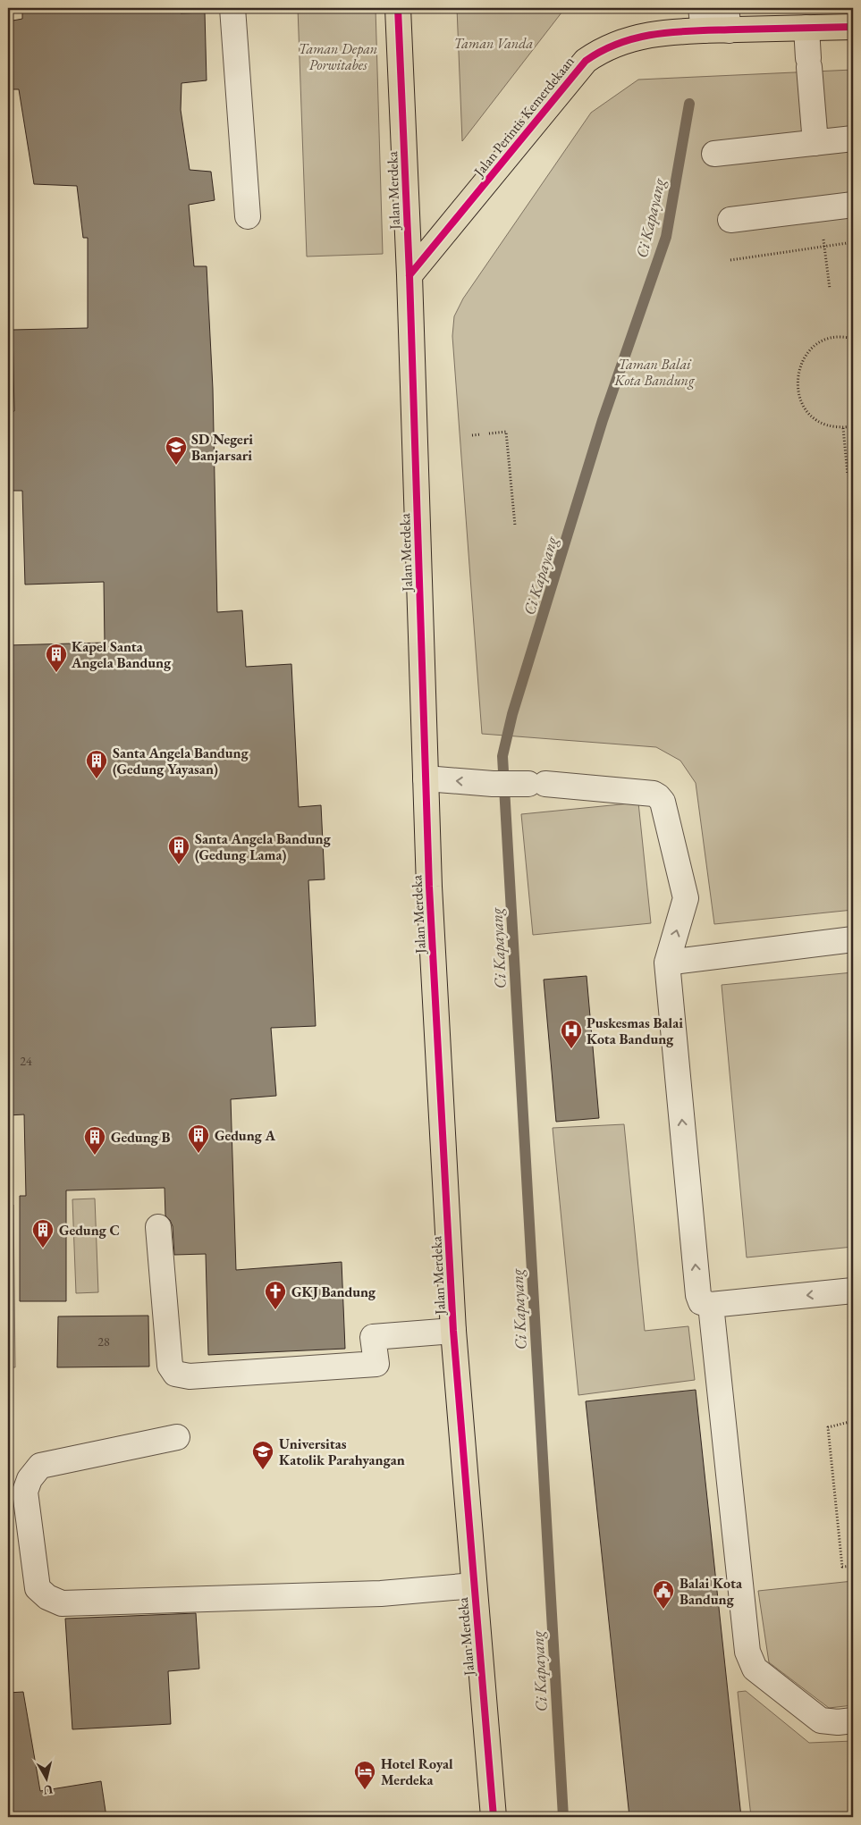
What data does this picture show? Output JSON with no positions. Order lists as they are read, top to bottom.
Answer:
{
  "streets": {
    "main road": ["Jalan Perintis Kemerdekaan", "Jalan Merdeka"]
  },
  "crossings": [
    ["Jalan Perintis Kemerdekaan", "Jalan Merdeka"]
  ],
  "water": ["Ci Kapayang"],
  "parks": ["Taman Vanda", "Taman Depan Porwitabes", "Taman Balai Kota Bandung"],
  "places": {
    "school or university": ["SD Negeri Banjarsari", "Universitas Katolik Parahyangan"],
    "building": [
      "Kapel Santa Angela Bandung",
      "Santa Angela Bandung (Gedung Yayasan)",
      "Santa Angela Bandung (Gedung Lama)",
      "Gedung A",
      "Gedung B",
      "Gedung C"
    ],
    "hospital": ["Puskesmas Balai Kota Bandung"],
    "church": ["GKJ Bandung"],
    "public building": ["Balai Kota Bandung"],
    "hotel": ["Hotel Royal Merdeka"]
  },
  "house_numbers": ["24", "28"],
  "north": "bottom"
}
